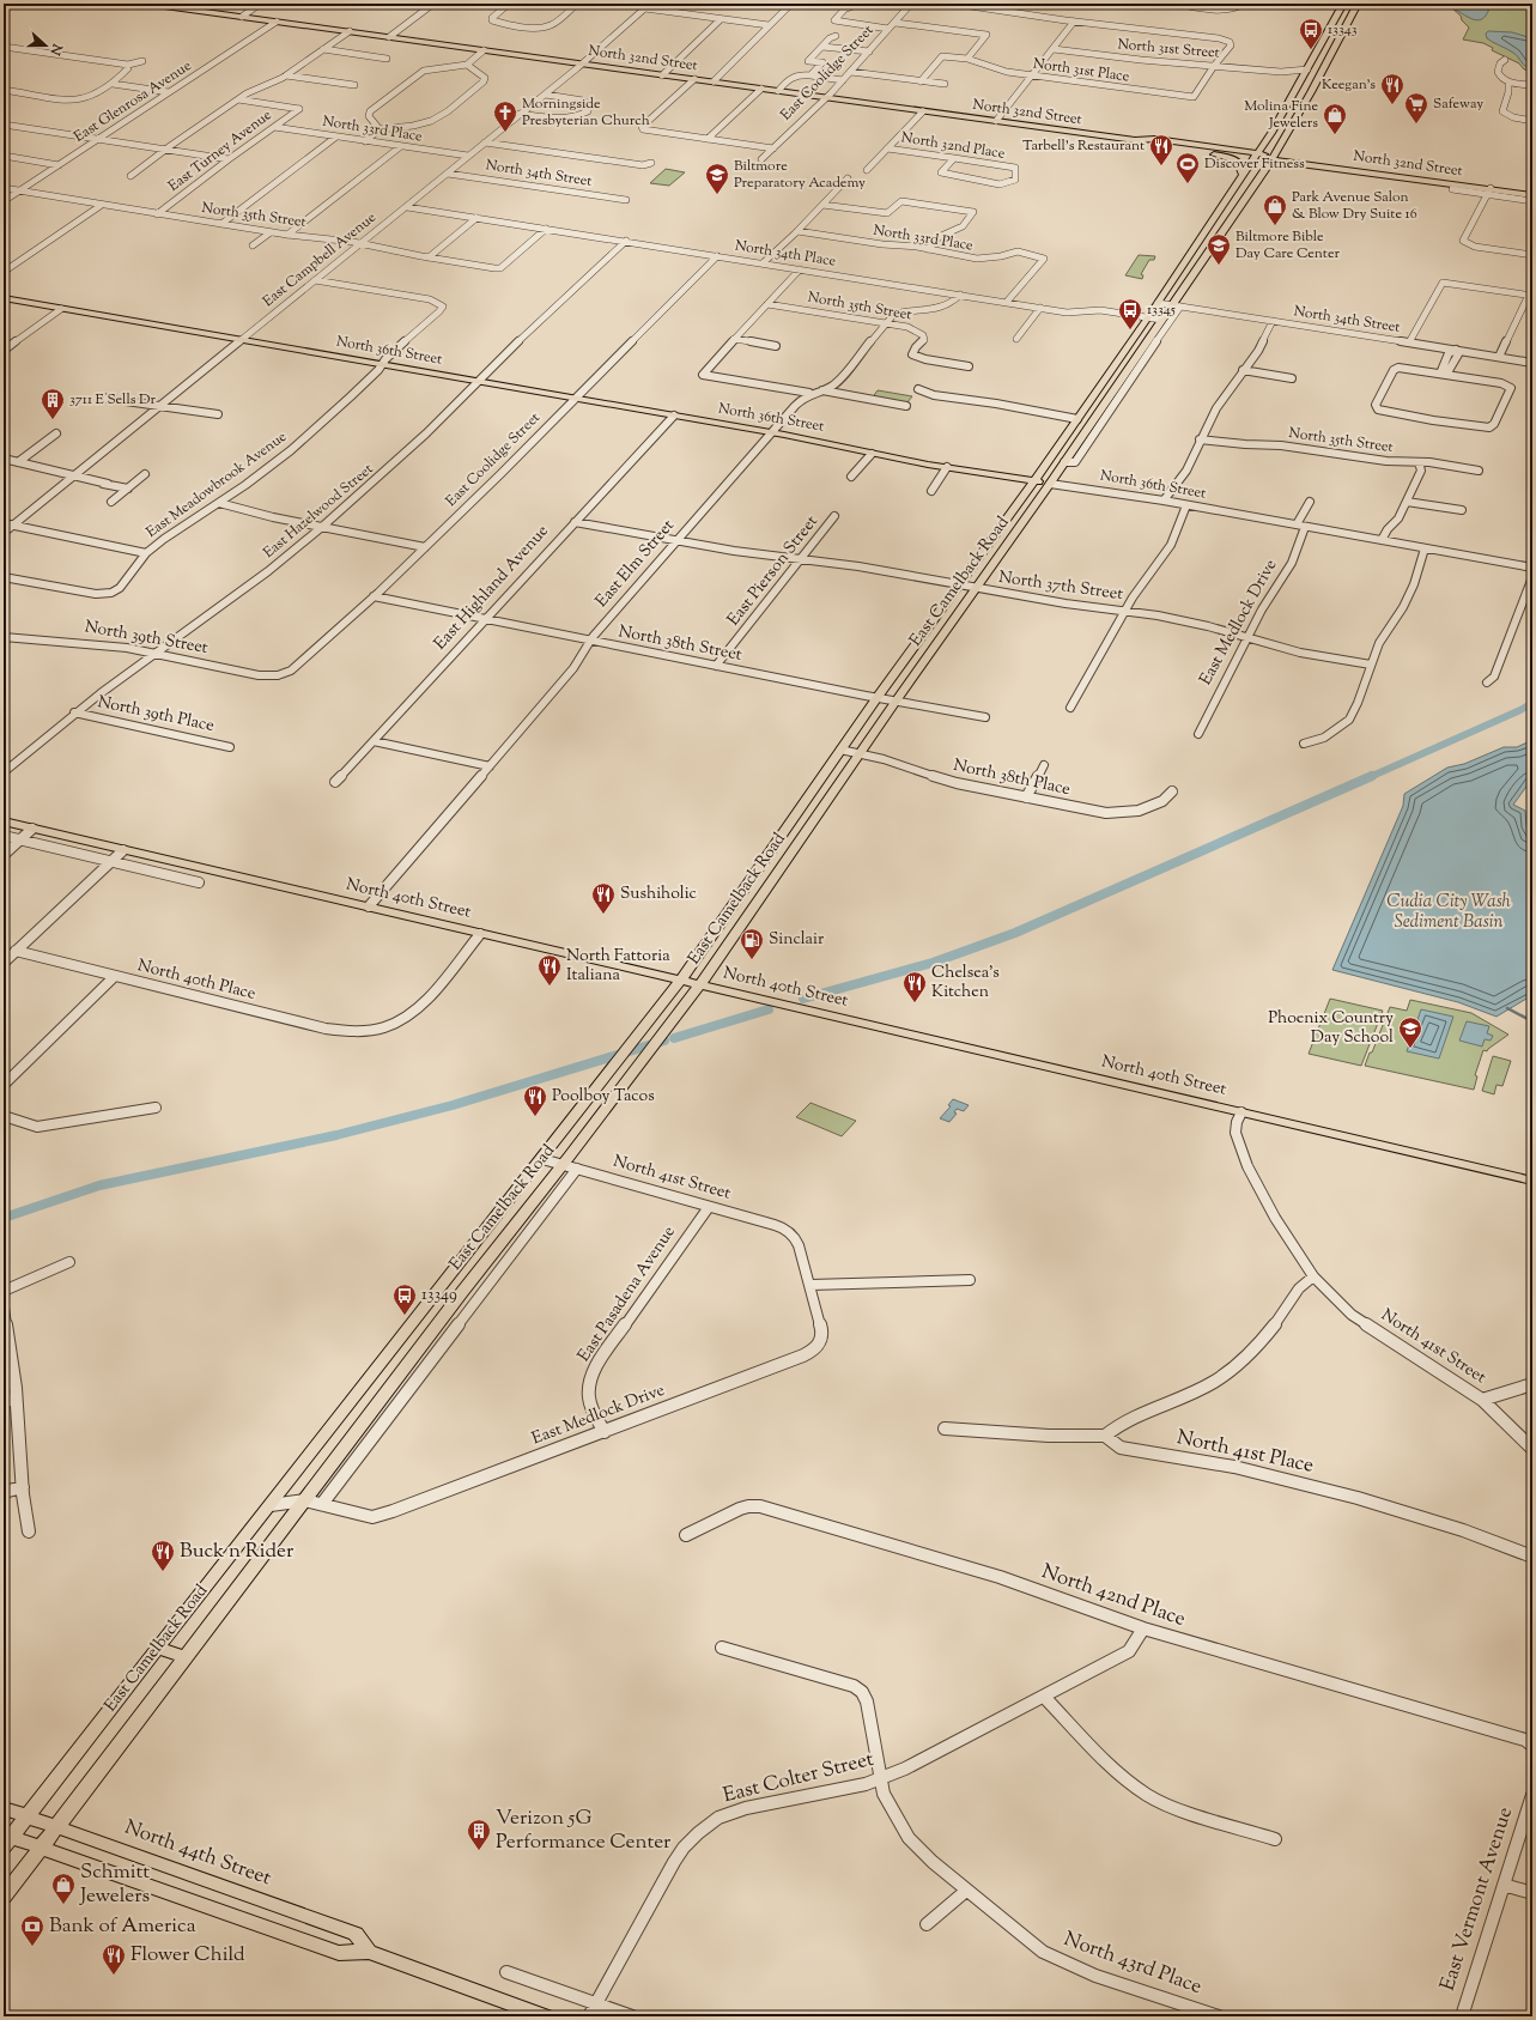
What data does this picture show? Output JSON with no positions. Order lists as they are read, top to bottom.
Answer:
{
  "streets": {
    "main road": [
      "North 32nd Street",
      "North 36th Street",
      "East Camelback Road",
      "North 40th Street",
      "North 44th Street"
    ],
    "street": [
      "North 31st Street",
      "North 31st Place",
      "East Coolidge Street",
      "East Glenrosa Avenue",
      "North 33rd Place",
      "North 32nd Place",
      "East Turney Avenue",
      "North 34th Street",
      "North 35th Street",
      "North 34th Place",
      "East Campbell Avenue",
      "East Meadowbrook Avenue",
      "East Hazelwood Street",
      "East Elm Street",
      "East Pierson Street",
      "North 37th Street",
      "East Highland Avenue",
      "East Medlock Drive",
      "North 39th Street",
      "North 38th Street",
      "North 39th Place",
      "North 38th Place",
      "North 40th Place",
      "North 41st Street",
      "East Pasadena Avenue",
      "North 41st Place",
      "North 42nd Place",
      "East Colter Street",
      "East Vermont Avenue",
      "North 43rd Place"
    ]
  },
  "crossings": [
    ["North 31st Street", "North 31st Place"],
    ["North 31st Street", "East Camelback Road"],
    ["North 32nd Street", "East Coolidge Street"],
    ["North 32nd Street", "East Glenrosa Avenue"],
    ["North 32nd Street", "East Campbell Avenue"],
    ["North 32nd Street", "East Camelback Road"],
    ["East Coolidge Street", "North 34th Place"],
    ["East Coolidge Street", "North 36th Street"],
    ["East Coolidge Street", "North 39th Street"],
    ["East Coolidge Street", "North 38th Street"],
    ["East Glenrosa Avenue", "North 35th Street"],
    ["North 33rd Place", "East Turney Avenue"],
    ["North 33rd Place", "North 34th Place"],
    ["North 33rd Place", "East Campbell Avenue"],
    ["East Turney Avenue", "North 35th Street"],
    ["North 34th Street", "East Campbell Avenue"],
    ["North 34th Street", "East Camelback Road"],
    ["North 35th Street", "North 34th Place"],
    ["North 35th Street", "East Campbell Avenue"],
    ["North 34th Place", "East Campbell Avenue"],
    ["North 34th Place", "East Hazelwood Street"],
    ["North 34th Place", "East Camelback Road"],
    ["East Campbell Avenue", "North 36th Street"],
    ["East Campbell Avenue", "East Meadowbrook Avenue"],
    ["North 36th Street", "East Meadowbrook Avenue"],
    ["North 36th Street", "East Hazelwood Street"],
    ["North 36th Street", "East Elm Street"],
    ["North 36th Street", "East Camelback Road"],
    ["North 36th Street", "East Highland Avenue"],
    ["North 36th Street", "East Medlock Drive"],
    ["East Hazelwood Street", "North 39th Street"],
    ["East Hazelwood Street", "North 39th Place"],
    ["East Elm Street", "North 37th Street"],
    ["East Elm Street", "North 38th Street"],
    ["East Elm Street", "North 40th Street"],
    ["East Pierson Street", "North 37th Street"],
    ["East Pierson Street", "North 38th Street"],
    ["East Camelback Road", "North 37th Street"],
    ["East Camelback Road", "East Medlock Drive"],
    ["East Camelback Road", "North 38th Street"],
    ["East Camelback Road", "North 38th Place"],
    ["East Camelback Road", "North 40th Street"],
    ["East Camelback Road", "North 41st Street"],
    ["East Camelback Road", "North 44th Street"],
    ["North 37th Street", "East Highland Avenue"],
    ["North 37th Street", "East Medlock Drive"],
    ["East Highland Avenue", "North 38th Street"],
    ["East Medlock Drive", "North 41st Street"],
    ["East Medlock Drive", "East Pasadena Avenue"],
    ["North 40th Street", "North 40th Place"],
    ["North 41st Street", "East Pasadena Avenue"],
    ["North 42nd Place", "East Colter Street"],
    ["East Colter Street", "North 43rd Place"]
  ],
  "water": ["Cudia City Wash Sediment Basin"],
  "places": {
    "bus stop": ["13343", "13345", "13349"],
    "restaurant": [
      "Keegan's",
      "Tarbell’s Restaurant",
      "Sushiholic",
      "North Fattoria Italiana",
      "Chelsea's Kitchen",
      "Poolboy Tacos",
      "Buck n Rider",
      "Flower Child"
    ],
    "supermarket": ["Safeway"],
    "church": ["Morningside Presbyterian Church"],
    "shop": ["Molina Fine Jewelers", "Park Avenue Salon & Blow Dry Suite 16", "Schmitt Jewelers"],
    "sports": ["Discover Fitness"],
    "school or university": ["Biltmore Preparatory Academy", "Biltmore Bible Day Care Center", "Phoenix Country Day School"],
    "building": ["3711 E Sells Dr", "Verizon 5G Performance Center"],
    "fuel station": ["Sinclair"],
    "bank": ["Bank of America"]
  },
  "north": "right"
}
